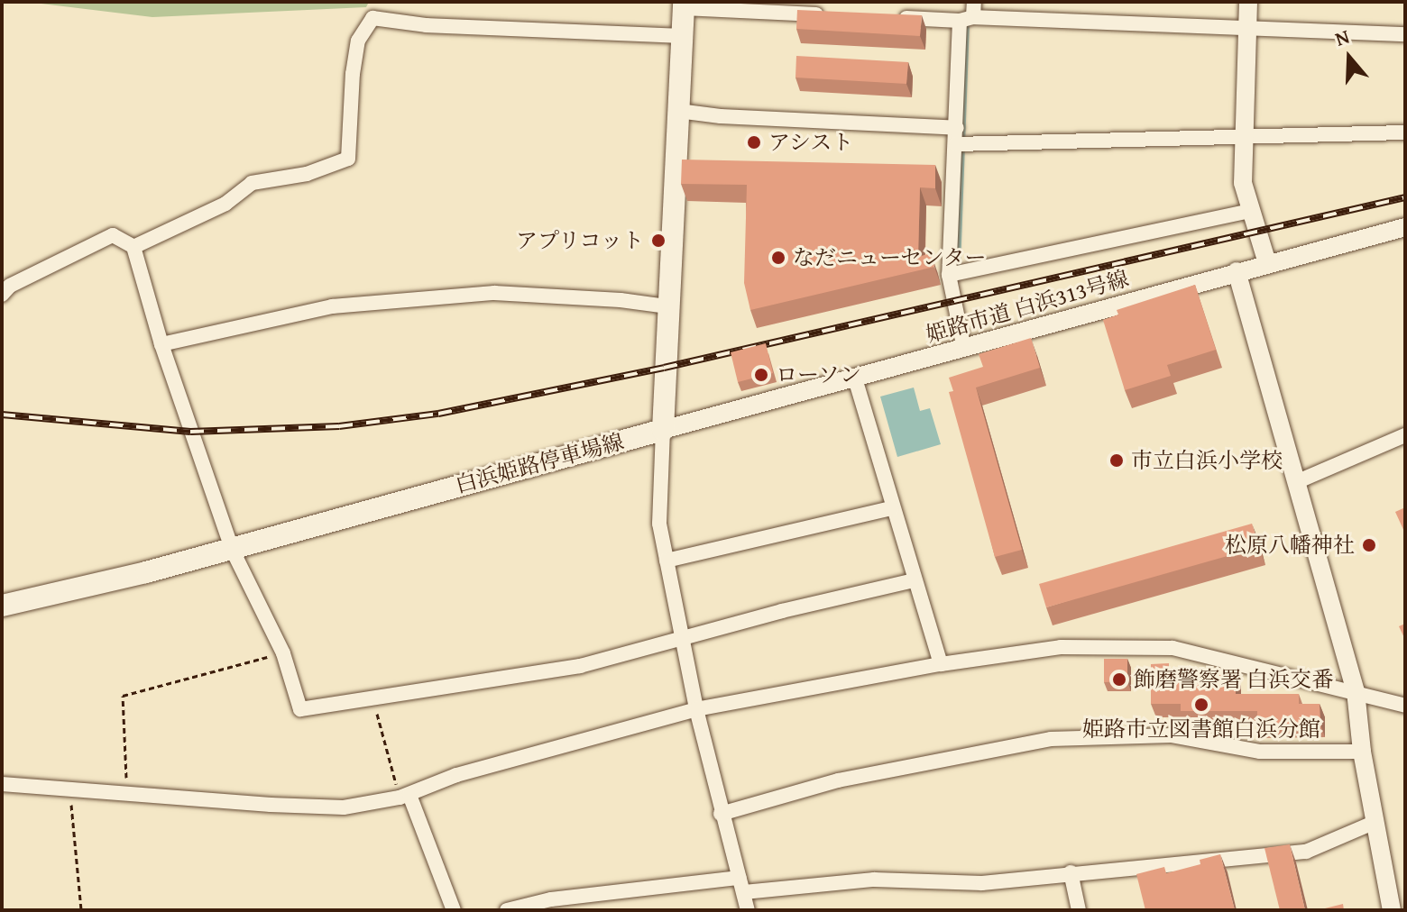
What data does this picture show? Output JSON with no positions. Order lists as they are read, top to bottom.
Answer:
{
  "streets": {
    "main road": ["白浜姫路停車場線"],
    "street": ["姫路市道 白浜313号線"]
  },
  "crossings": [
    ["姫路市道 白浜313号線", "白浜姫路停車場線"]
  ],
  "places": [
    "アシスト",
    "アプリコット",
    "なだニューセンター",
    "ローソン",
    "市立白浜小学校",
    "松原八幡神社",
    "飾磨警察署 白浜交番",
    "姫路市立図書館白浜分館"
  ],
  "north": "top"
}
